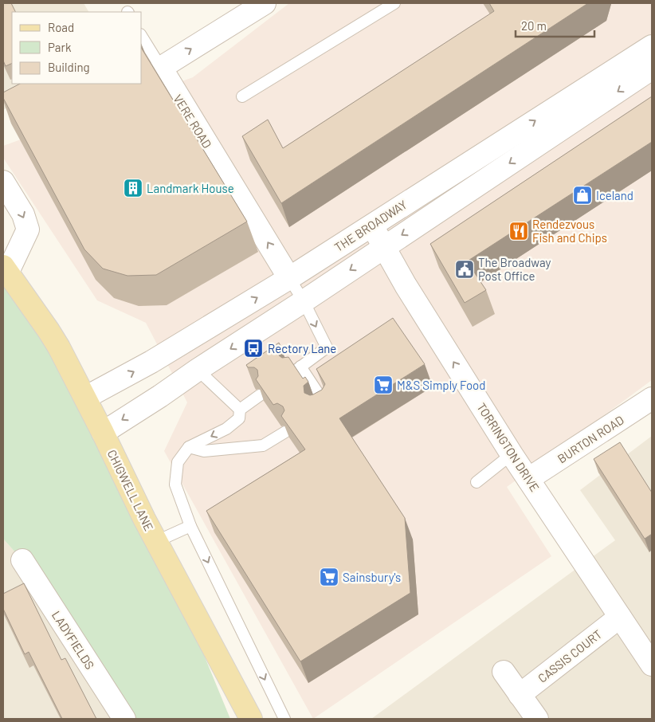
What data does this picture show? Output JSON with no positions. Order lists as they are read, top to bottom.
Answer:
{
  "streets": {
    "main road": ["CHIGWELL LANE"],
    "street": [
      "VERE ROAD",
      "THE BROADWAY",
      "BURTON ROAD",
      "TORRINGTON DRIVE",
      "LADYFIELDS",
      "CASSIS COURT"
    ]
  },
  "crossings": [
    ["VERE ROAD", "THE BROADWAY"],
    ["THE BROADWAY", "TORRINGTON DRIVE"],
    ["THE BROADWAY", "CHIGWELL LANE"],
    ["BURTON ROAD", "TORRINGTON DRIVE"],
    ["TORRINGTON DRIVE", "CASSIS COURT"]
  ],
  "one_way": ["VERE ROAD", "TORRINGTON DRIVE"],
  "places": {
    "building": ["Landmark House"],
    "shop": ["Iceland"],
    "restaurant": ["Rendezvous Fish and Chips"],
    "public building": ["The Broadway Post Office"],
    "bus stop": ["Rectory Lane"],
    "supermarket": ["M&S Simply Food", "Sainsbury's"]
  },
  "legend": ["Road", "Park", "Building"],
  "scale_bar": "20 m"
}
